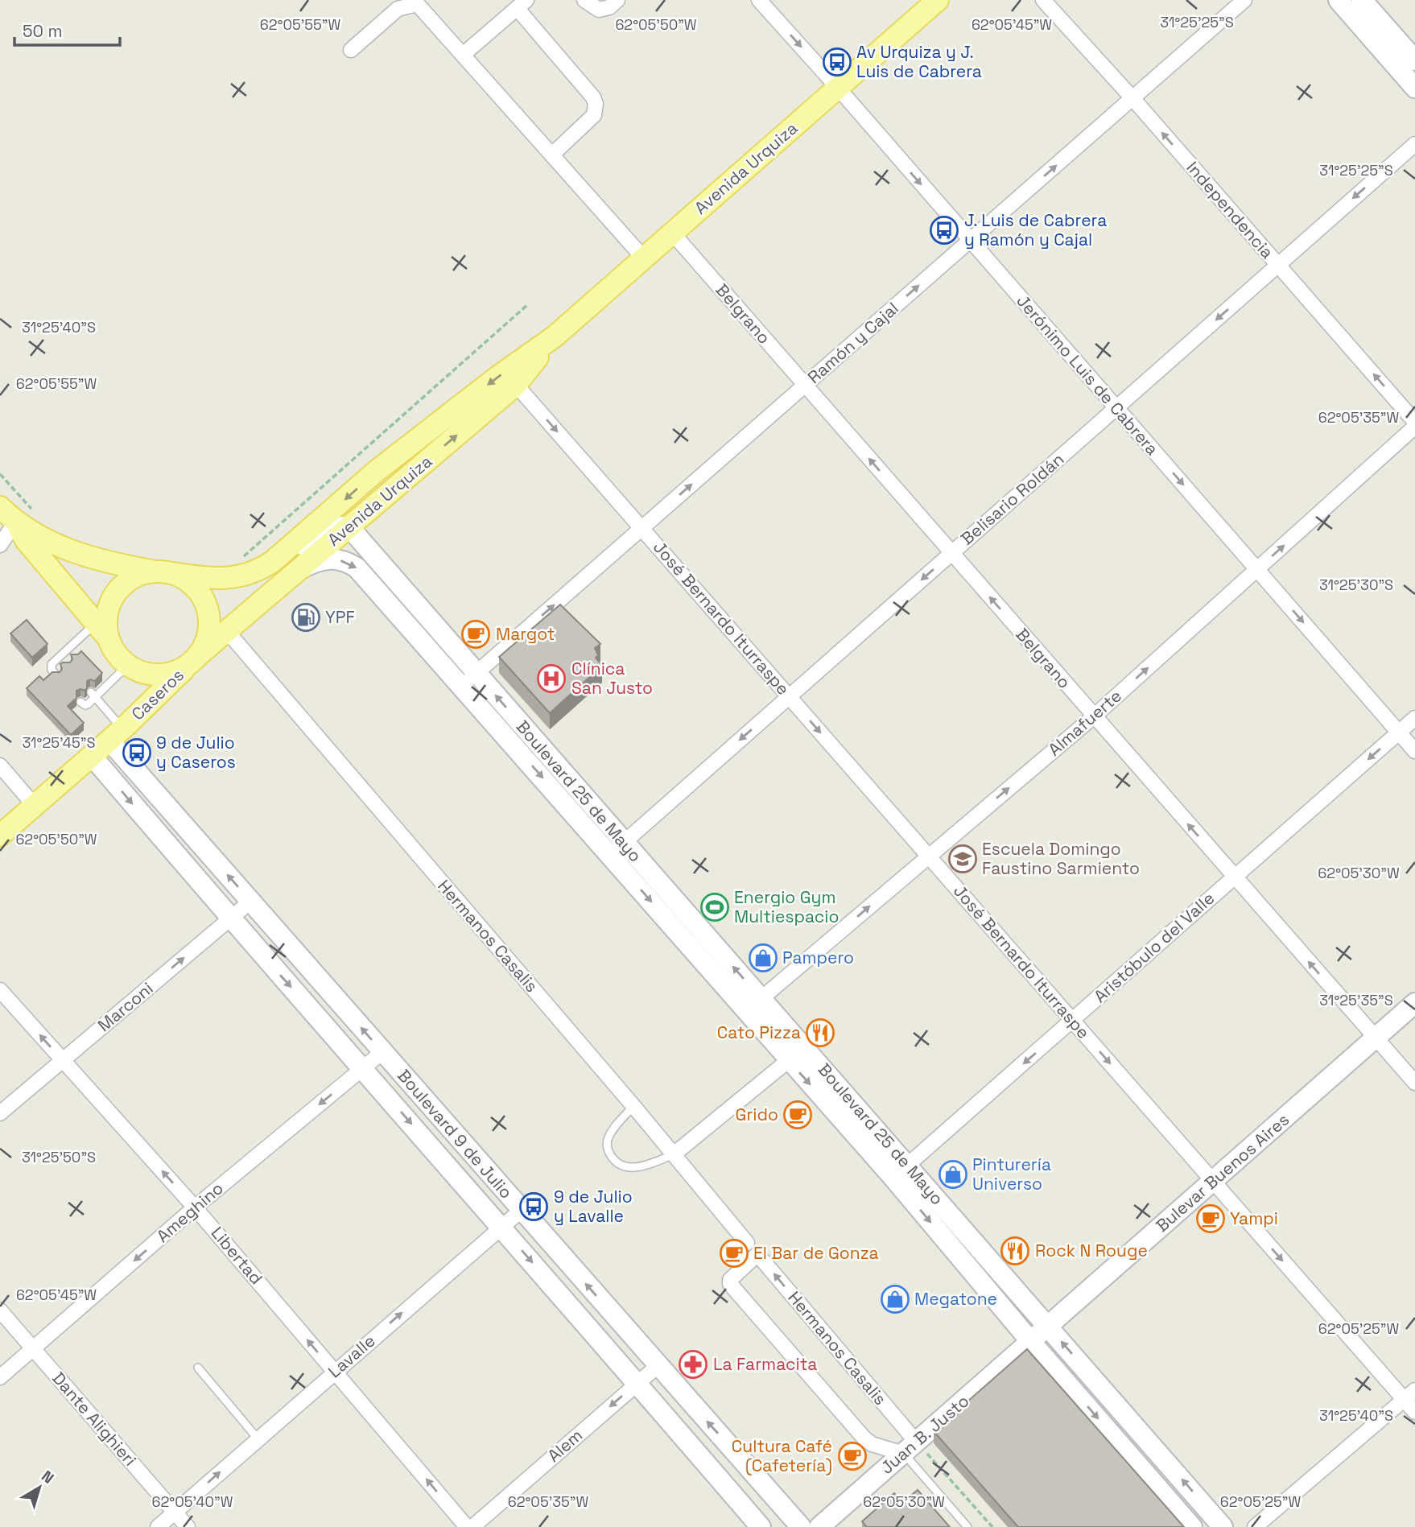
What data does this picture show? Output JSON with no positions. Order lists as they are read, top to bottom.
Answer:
{
  "streets": {
    "main road": [
      "Avenida Urquiza",
      "Caseros",
      "Boulevard 25 de Mayo",
      "Boulevard 9 de Julio",
      "Bulevar Buenos Aires",
      "Juan B. Justo"
    ],
    "street": [
      "Independencia",
      "Belgrano",
      "Ramón y Cajal",
      "Jerónimo Luis de Cabrera",
      "Belisario Roldán",
      "José Bernardo Iturraspe",
      "Almafuerte",
      "Hermanos Casalis",
      "Aristóbulo del Valle",
      "Marconi",
      "Ameghino",
      "Libertad",
      "Lavalle",
      "Dante Alighieri",
      "Alem"
    ]
  },
  "crossings": [
    ["Avenida Urquiza", "Belgrano"],
    ["Avenida Urquiza", "Jerónimo Luis de Cabrera"],
    ["Avenida Urquiza", "José Bernardo Iturraspe"],
    ["Avenida Urquiza", "Caseros"],
    ["Avenida Urquiza", "Boulevard 25 de Mayo"],
    ["Avenida Urquiza", "Hermanos Casalis"],
    ["Independencia", "Ramón y Cajal"],
    ["Independencia", "Belisario Roldán"],
    ["Belgrano", "Ramón y Cajal"],
    ["Belgrano", "Belisario Roldán"],
    ["Belgrano", "Almafuerte"],
    ["Belgrano", "Aristóbulo del Valle"],
    ["Belgrano", "Bulevar Buenos Aires"],
    ["Ramón y Cajal", "Jerónimo Luis de Cabrera"],
    ["Ramón y Cajal", "José Bernardo Iturraspe"],
    ["Ramón y Cajal", "Boulevard 25 de Mayo"],
    ["Jerónimo Luis de Cabrera", "Belisario Roldán"],
    ["Jerónimo Luis de Cabrera", "Almafuerte"],
    ["Jerónimo Luis de Cabrera", "Aristóbulo del Valle"],
    ["Belisario Roldán", "José Bernardo Iturraspe"],
    ["Belisario Roldán", "Boulevard 25 de Mayo"],
    ["José Bernardo Iturraspe", "Almafuerte"],
    ["José Bernardo Iturraspe", "Aristóbulo del Valle"],
    ["José Bernardo Iturraspe", "Bulevar Buenos Aires"],
    ["Caseros", "Boulevard 9 de Julio"],
    ["Almafuerte", "Boulevard 25 de Mayo"],
    ["Boulevard 25 de Mayo", "Aristóbulo del Valle"],
    ["Boulevard 25 de Mayo", "Bulevar Buenos Aires"],
    ["Boulevard 25 de Mayo", "Juan B. Justo"],
    ["Hermanos Casalis", "Juan B. Justo"],
    ["Marconi", "Boulevard 9 de Julio"],
    ["Marconi", "Libertad"],
    ["Boulevard 9 de Julio", "Ameghino"],
    ["Boulevard 9 de Julio", "Lavalle"],
    ["Boulevard 9 de Julio", "Alem"],
    ["Bulevar Buenos Aires", "Juan B. Justo"],
    ["Ameghino", "Libertad"],
    ["Ameghino", "Dante Alighieri"],
    ["Libertad", "Lavalle"],
    ["Lavalle", "Dante Alighieri"]
  ],
  "one_way": [
    "Independencia",
    "Belgrano",
    "Ramón y Cajal",
    "Jerónimo Luis de Cabrera",
    "Belisario Roldán",
    "José Bernardo Iturraspe",
    "Almafuerte",
    "Aristóbulo del Valle",
    "Marconi",
    "Ameghino",
    "Libertad",
    "Lavalle",
    "Alem"
  ],
  "places": {
    "bus stop": [
      "Av Urquiza y J. Luis de Cabrera",
      "J. Luis de Cabrera y Ramón y Cajal",
      "9 de Julio y Caseros",
      "9 de Julio y Lavalle"
    ],
    "fuel station": ["YPF"],
    "cafe": [
      "Margot",
      "Grido",
      "Yampi",
      "El Bar de Gonza",
      "Cultura Café (Cafetería)"
    ],
    "hospital": ["Clínica San Justo"],
    "school or university": ["Escuela Domingo Faustino Sarmiento"],
    "sports": ["Energio Gym Multiespacio"],
    "shop": ["Pampero", "Pinturería Universo", "Megatone"],
    "restaurant": ["Cato Pizza", "Rock N Rouge"],
    "pharmacy": ["La Farmacita"]
  },
  "scale_bar": "50 m",
  "north": "top right",
  "coordinates": [
    "31°25'25\"S",
    "62°05'45\"W",
    "62°05'55\"W",
    "62°05'50\"W",
    "31°25'40\"S",
    "62°05'35\"W",
    "31°25'30\"S",
    "31°25'45\"S",
    "62°05'30\"W",
    "31°25'35\"S",
    "31°25'50\"S",
    "62°05'25\"W",
    "62°05'40\"W"
  ]
}
